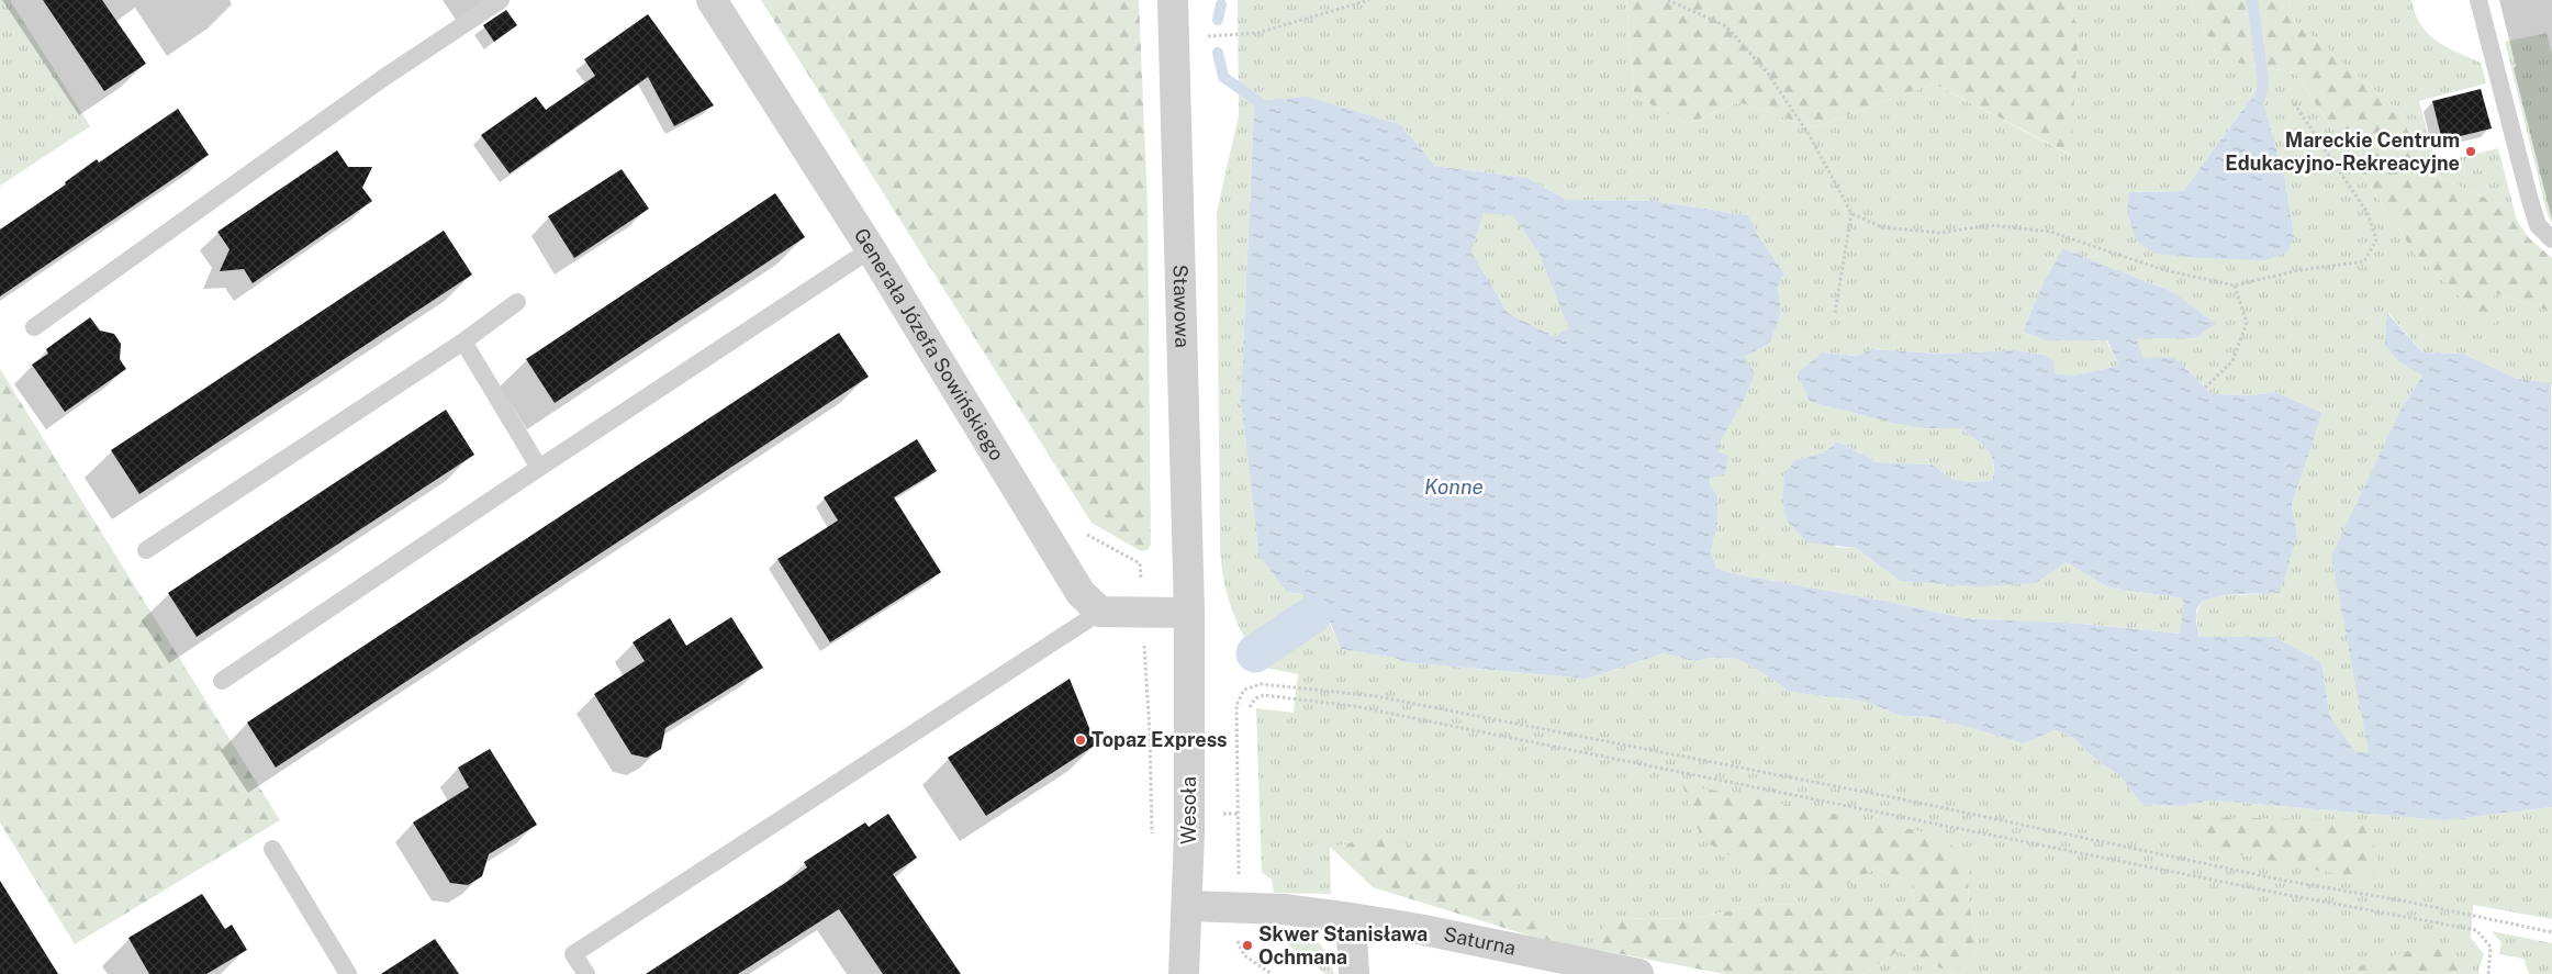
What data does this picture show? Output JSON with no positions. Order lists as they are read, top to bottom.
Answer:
{
  "streets": {
    "street": [
      "Stawowa",
      "Generała Józefa Sowińskiego",
      "Wesoła",
      "Saturna"
    ]
  },
  "crossings": [
    ["Stawowa", "Wesoła"],
    ["Wesoła", "Saturna"]
  ],
  "water": ["Konne"],
  "places": ["Mareckie Centrum Edukacyjno-Rekreacyjne", "Topaz Express", "Skwer Stanisława Ochmana"]
}
